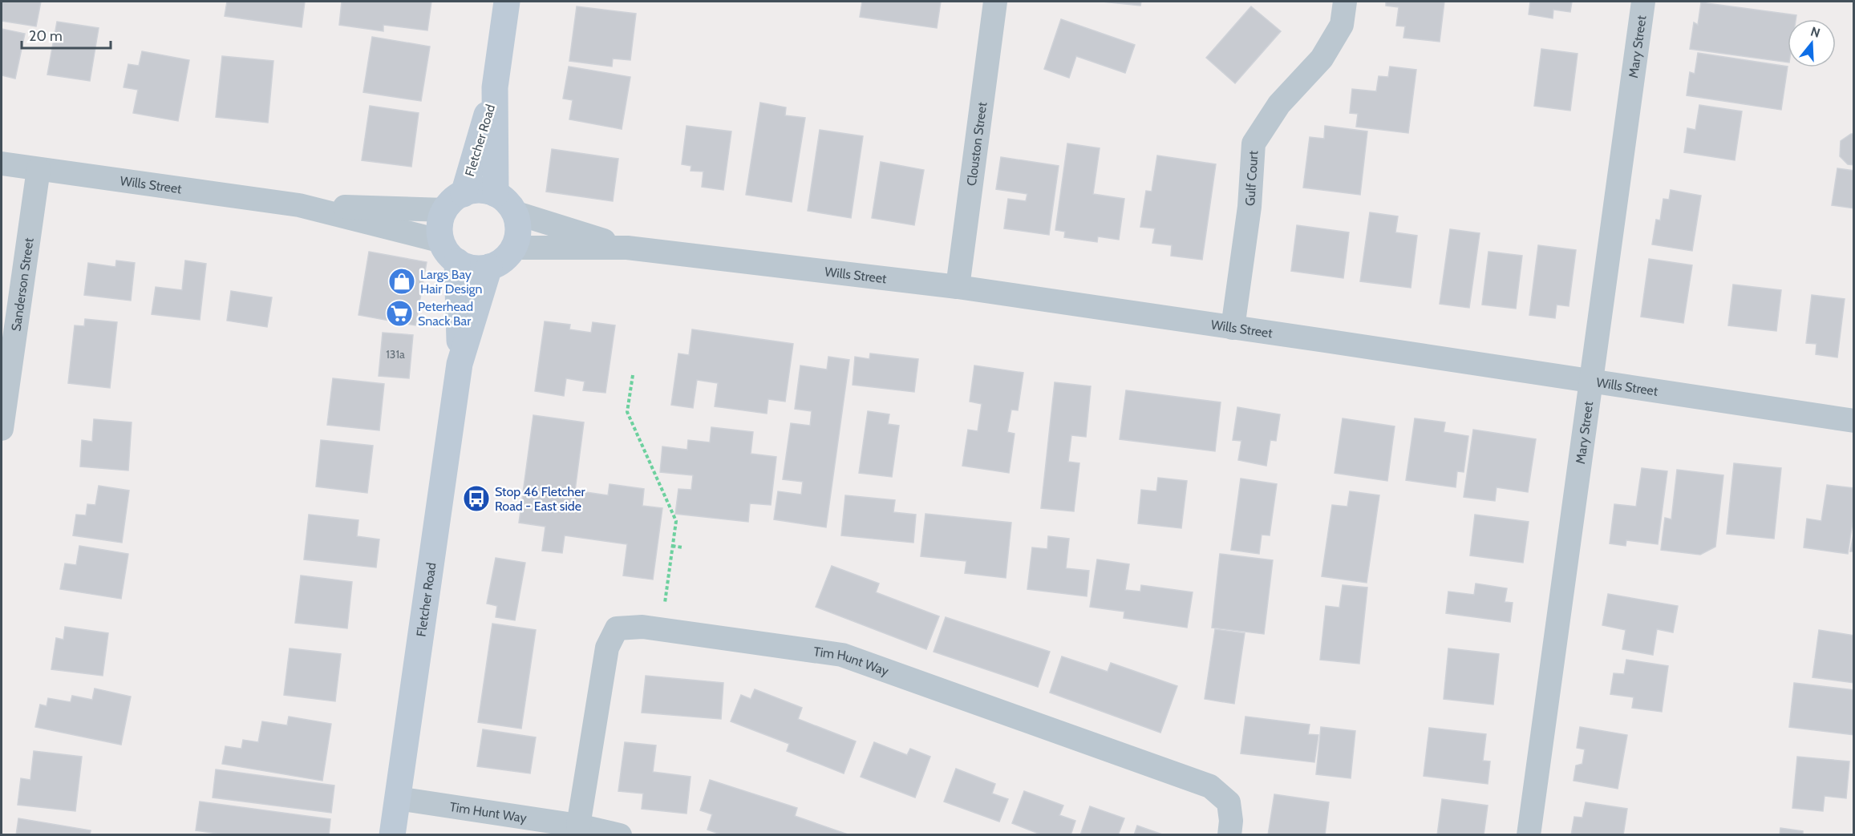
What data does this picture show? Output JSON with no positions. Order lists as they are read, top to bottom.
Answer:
{
  "streets": {
    "street": [
      "Mary Street",
      "Fletcher Road",
      "Clouston Street",
      "Gulf Court",
      "Wills Street",
      "Sanderson Street",
      "Tim Hunt Way"
    ]
  },
  "crossings": [
    ["Mary Street", "Wills Street"],
    ["Fletcher Road", "Wills Street"],
    ["Fletcher Road", "Tim Hunt Way"],
    ["Clouston Street", "Wills Street"],
    ["Gulf Court", "Wills Street"],
    ["Wills Street", "Sanderson Street"]
  ],
  "places": {
    "shop": ["Largs Bay Hair Design"],
    "supermarket": ["Peterhead Snack Bar"],
    "bus stop": ["Stop 46 Fletcher Road - East side"]
  },
  "house_numbers": ["131a"],
  "scale_bar": "20 m",
  "north": "top"
}
